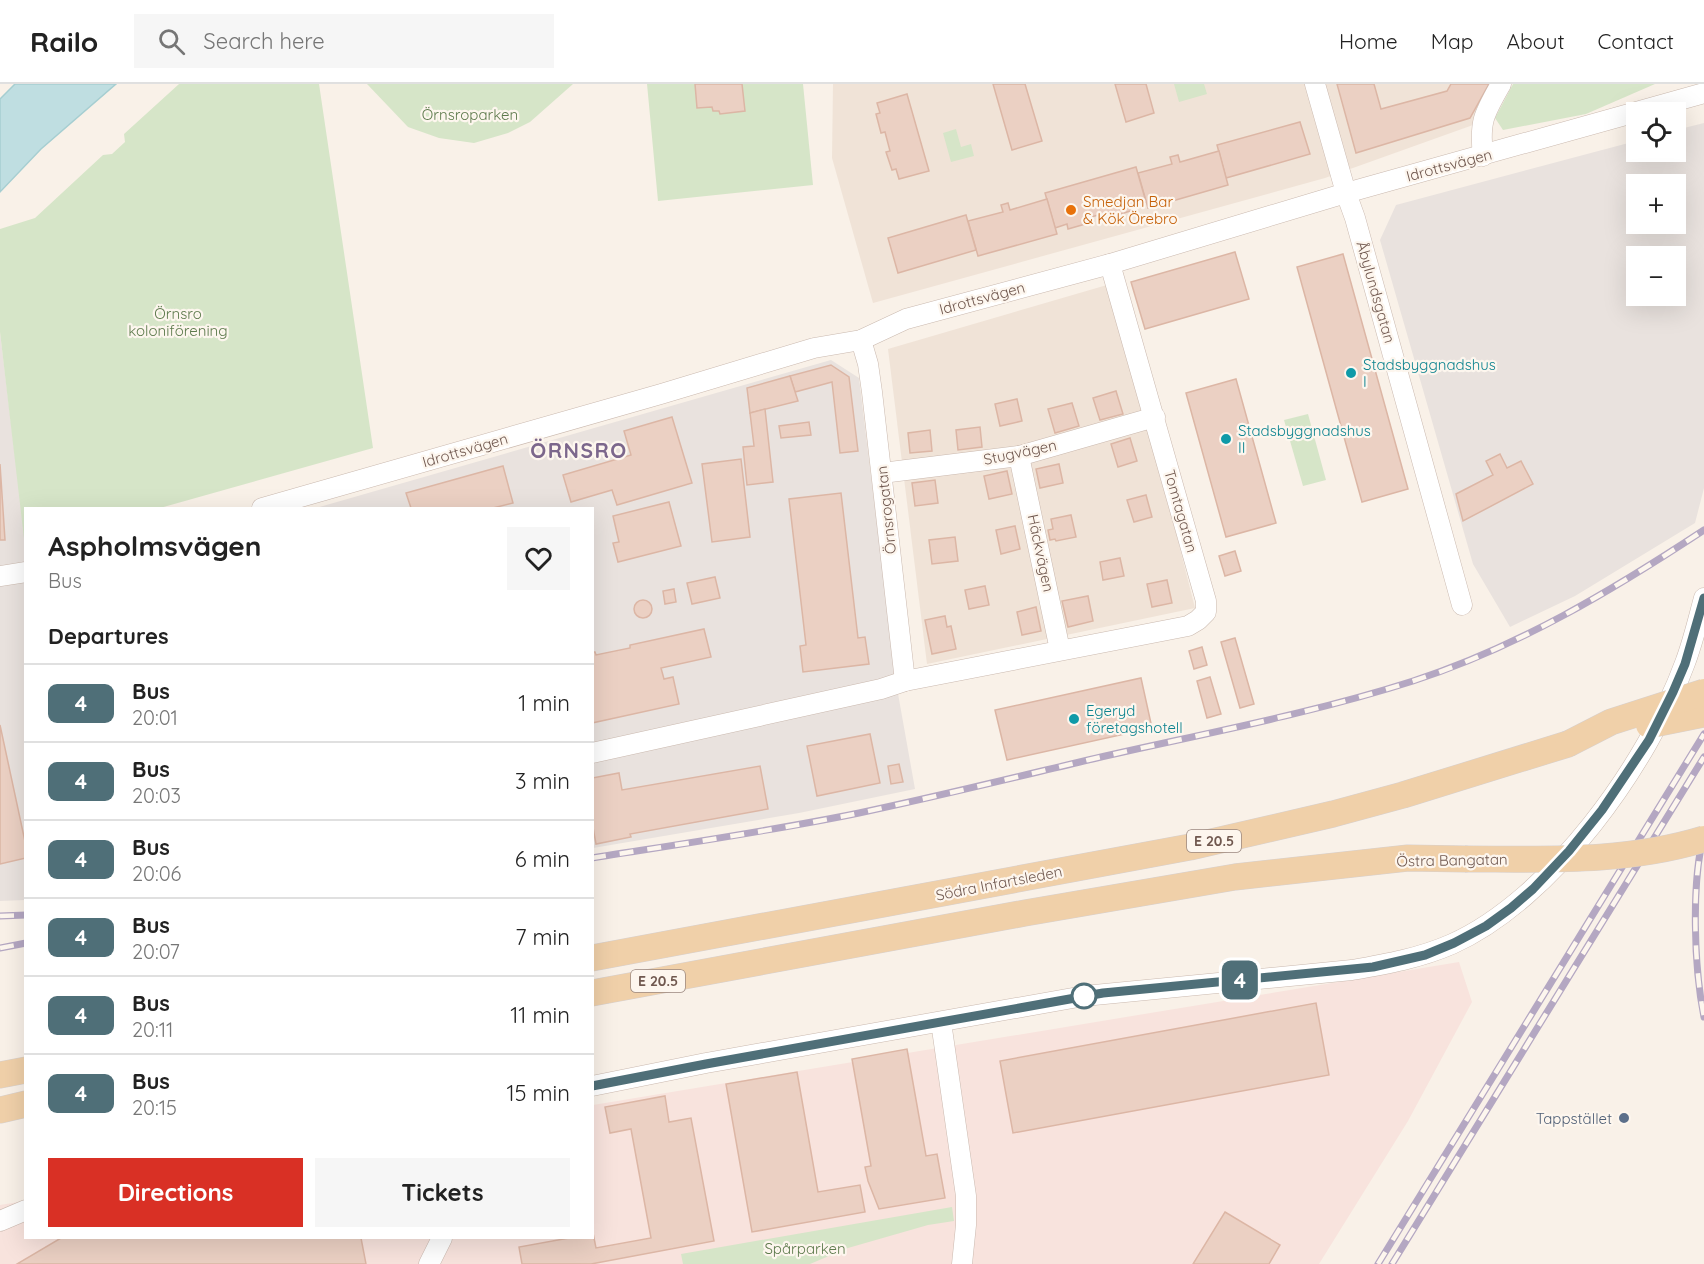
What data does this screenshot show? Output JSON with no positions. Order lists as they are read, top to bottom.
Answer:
{
  "streets": {
    "main road": ["E 20.5", "Östra Bangatan", "Södra Infartsleden"],
    "street": [
      "Idrottsvägen",
      "Åbylundsgatan",
      "Stugvägen",
      "Örnsrogatan",
      "Tomtagatan",
      "Häckvägen"
    ]
  },
  "crossings": [
    ["Idrottsvägen", "Åbylundsgatan"],
    ["Idrottsvägen", "Örnsrogatan"],
    ["Idrottsvägen", "Tomtagatan"],
    ["Stugvägen", "Örnsrogatan"],
    ["Stugvägen", "Tomtagatan"],
    ["Stugvägen", "Häckvägen"],
    ["Tomtagatan", "Häckvägen"],
    ["E 20.5", "Östra Bangatan"]
  ],
  "districts": ["ÖRNSRO"],
  "parks": ["Örnsroparken", "Örnsro koloniförening", "Spårparken"],
  "places": [
    "Smedjan Bar & Kök Örebro",
    "Stadsbyggnadshus I",
    "Stadsbyggnadshus II",
    "Egeryd företagshotell",
    "Tappstället"
  ],
  "lines": ["bus line 4"],
  "page": {
    "header": "Railo",
    "search": "Search here",
    "nav": [
      "Home",
      "Map",
      "About",
      "Contact"
    ],
    "on_map": "4",
    "map_buttons": ["+", "−"],
    "heading": [
      ["Aspholmsvägen", "Bus"],
      "Departures"
    ],
    "list": [
      {
        "mark": "4",
        "name": "Bus",
        "note": "20:01",
        "value": "1 min"
      },
      {
        "mark": "4",
        "name": "Bus",
        "note": "20:03",
        "value": "3 min"
      },
      {
        "mark": "4",
        "name": "Bus",
        "note": "20:06",
        "value": "6 min"
      },
      {
        "mark": "4",
        "name": "Bus",
        "note": "20:07",
        "value": "7 min"
      },
      {
        "mark": "4",
        "name": "Bus",
        "note": "20:11",
        "value": "11 min"
      },
      {
        "mark": "4",
        "name": "Bus",
        "note": "20:15",
        "value": "15 min"
      }
    ],
    "buttons": ["Directions", "Tickets"]
  }
}
